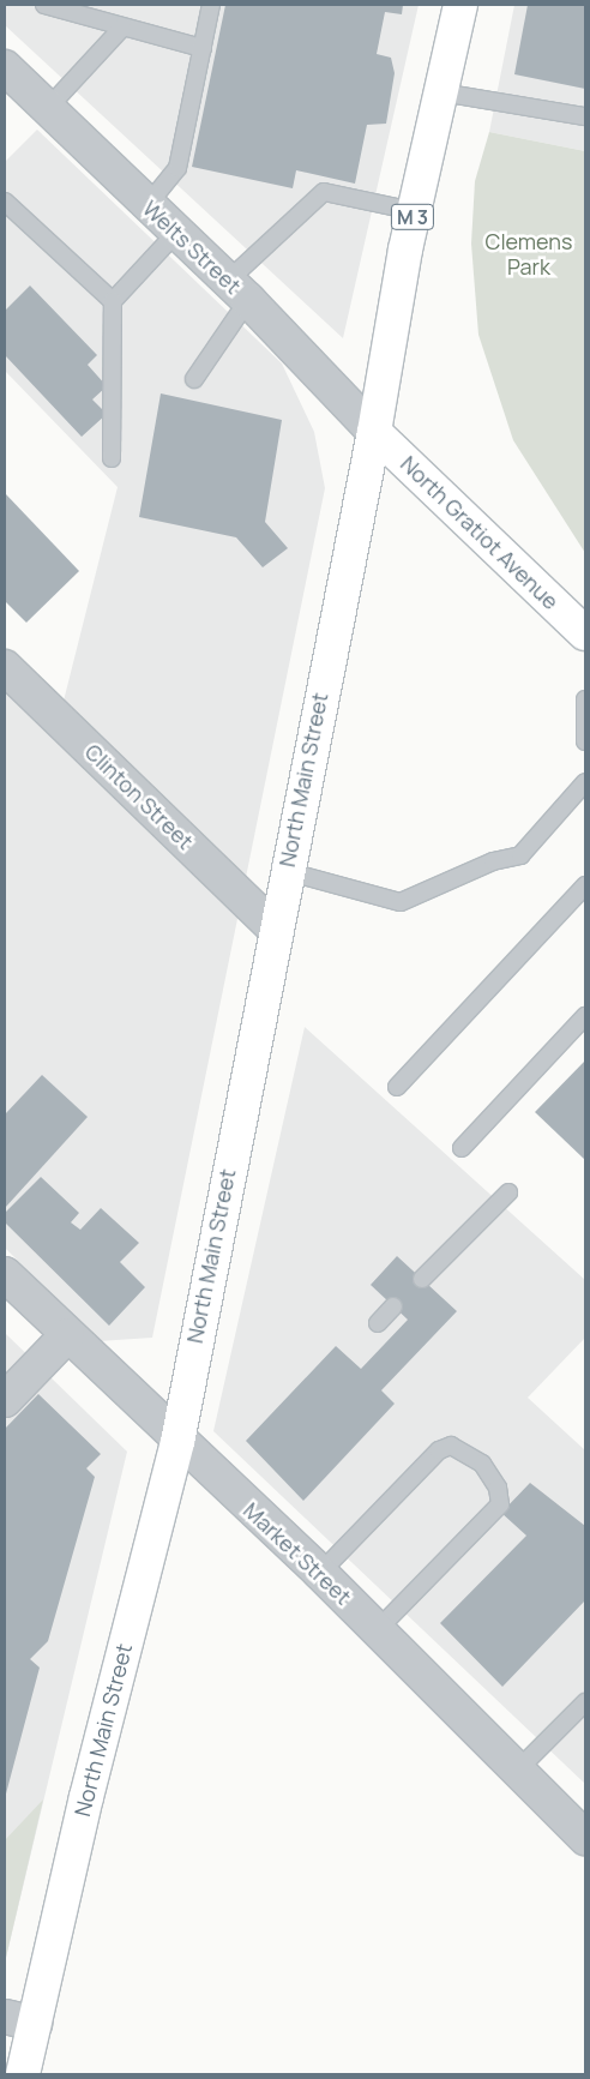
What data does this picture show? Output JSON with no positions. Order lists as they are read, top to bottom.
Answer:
{
  "streets": {
    "main road": ["M 3", "North Gratiot Avenue", "North Main Street"],
    "street": ["Welts Street", "Clinton Street", "Market Street"]
  },
  "crossings": [
    ["M 3", "Welts Street"],
    ["M 3", "North Gratiot Avenue"],
    ["M 3", "North Main Street"],
    ["Welts Street", "North Gratiot Avenue"],
    ["Welts Street", "North Main Street"],
    ["North Gratiot Avenue", "North Main Street"],
    ["North Main Street", "Clinton Street"],
    ["North Main Street", "Market Street"]
  ],
  "parks": ["Clemens Park"]
}
